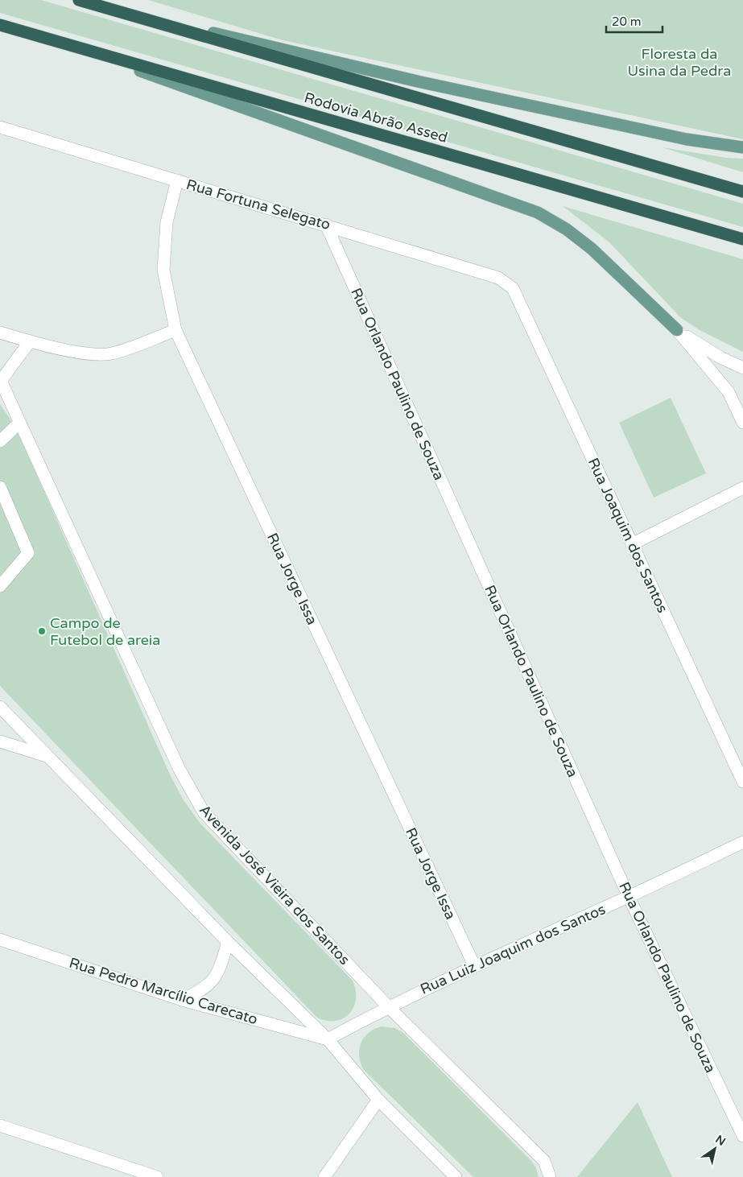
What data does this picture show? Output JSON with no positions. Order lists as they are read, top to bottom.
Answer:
{
  "streets": {
    "highway": ["Rodovia Abrão Assed"],
    "street": [
      "Rua Fortuna Selegato",
      "Rua Orlando Paulino de Souza",
      "Rua Joaquim dos Santos",
      "Rua Jorge Issa",
      "Avenida José Vieira dos Santos",
      "Rua Luiz Joaquim dos Santos",
      "Rua Pedro Marcílio Carecato"
    ]
  },
  "crossings": [
    ["Rua Fortuna Selegato", "Rua Orlando Paulino de Souza"],
    ["Rua Fortuna Selegato", "Rua Joaquim dos Santos"],
    ["Rua Fortuna Selegato", "Rua Jorge Issa"],
    ["Rua Orlando Paulino de Souza", "Rua Luiz Joaquim dos Santos"],
    ["Rua Jorge Issa", "Rua Luiz Joaquim dos Santos"],
    ["Avenida José Vieira dos Santos", "Rua Luiz Joaquim dos Santos"],
    ["Rua Luiz Joaquim dos Santos", "Rua Pedro Marcílio Carecato"]
  ],
  "parks": ["Floresta da Usina da Pedra"],
  "places": ["Campo de Futebol de areia"],
  "scale_bar": "20 m",
  "north": "top right"
}
